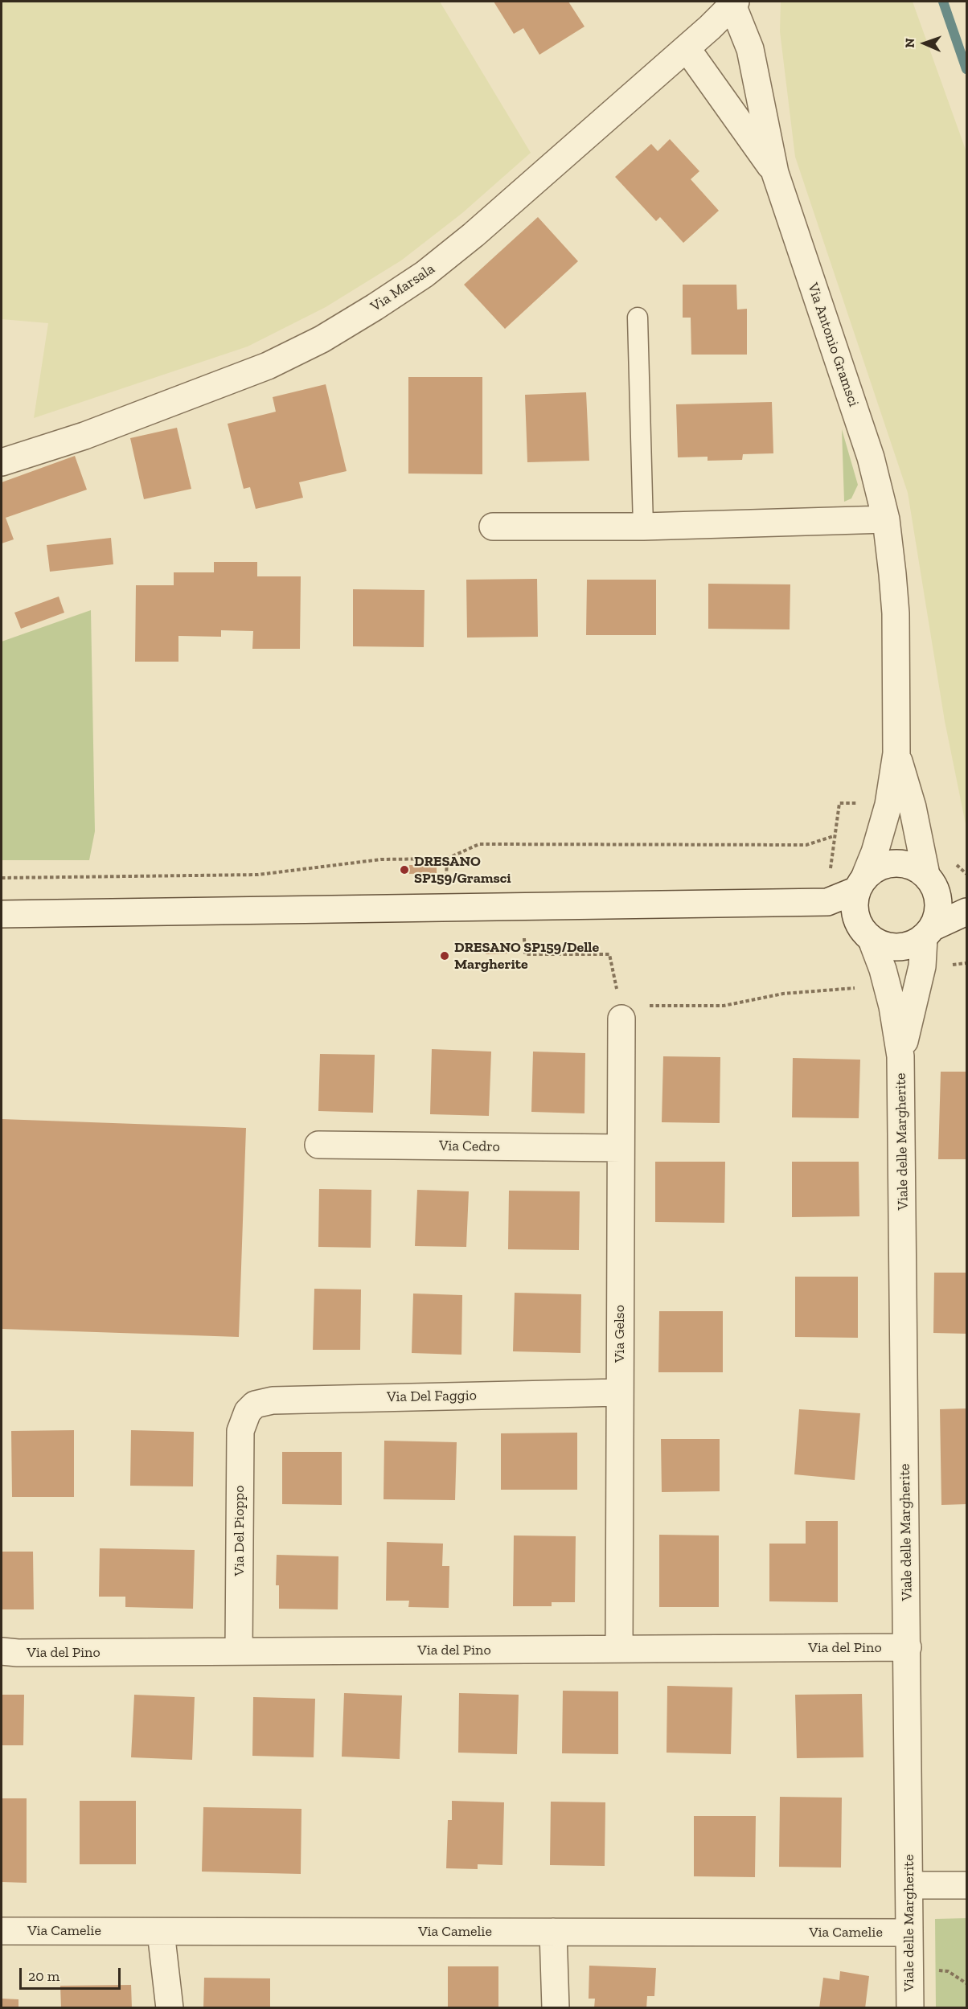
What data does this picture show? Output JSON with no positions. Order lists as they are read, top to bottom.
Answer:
{
  "streets": {
    "street": [
      "Via Marsala",
      "Via Antonio Gramsci",
      "Viale delle Margherite",
      "Via Cedro",
      "Via Gelso",
      "Via Del Faggio",
      "Via Del Pioppo",
      "Via del Pino",
      "Via Camelie"
    ]
  },
  "crossings": [
    ["Via Marsala", "Via Antonio Gramsci"],
    ["Via Antonio Gramsci", "Viale delle Margherite"],
    ["Viale delle Margherite", "Via del Pino"],
    ["Viale delle Margherite", "Via Camelie"],
    ["Via Cedro", "Via Gelso"],
    ["Via Gelso", "Via Del Faggio"],
    ["Via Gelso", "Via del Pino"],
    ["Via Del Faggio", "Via Del Pioppo"],
    ["Via Del Pioppo", "Via del Pino"]
  ],
  "places": ["DRESANO SP159/Gramsci", "DRESANO SP159/Delle Margherite"],
  "scale_bar": "20 m",
  "north": "left"
}
